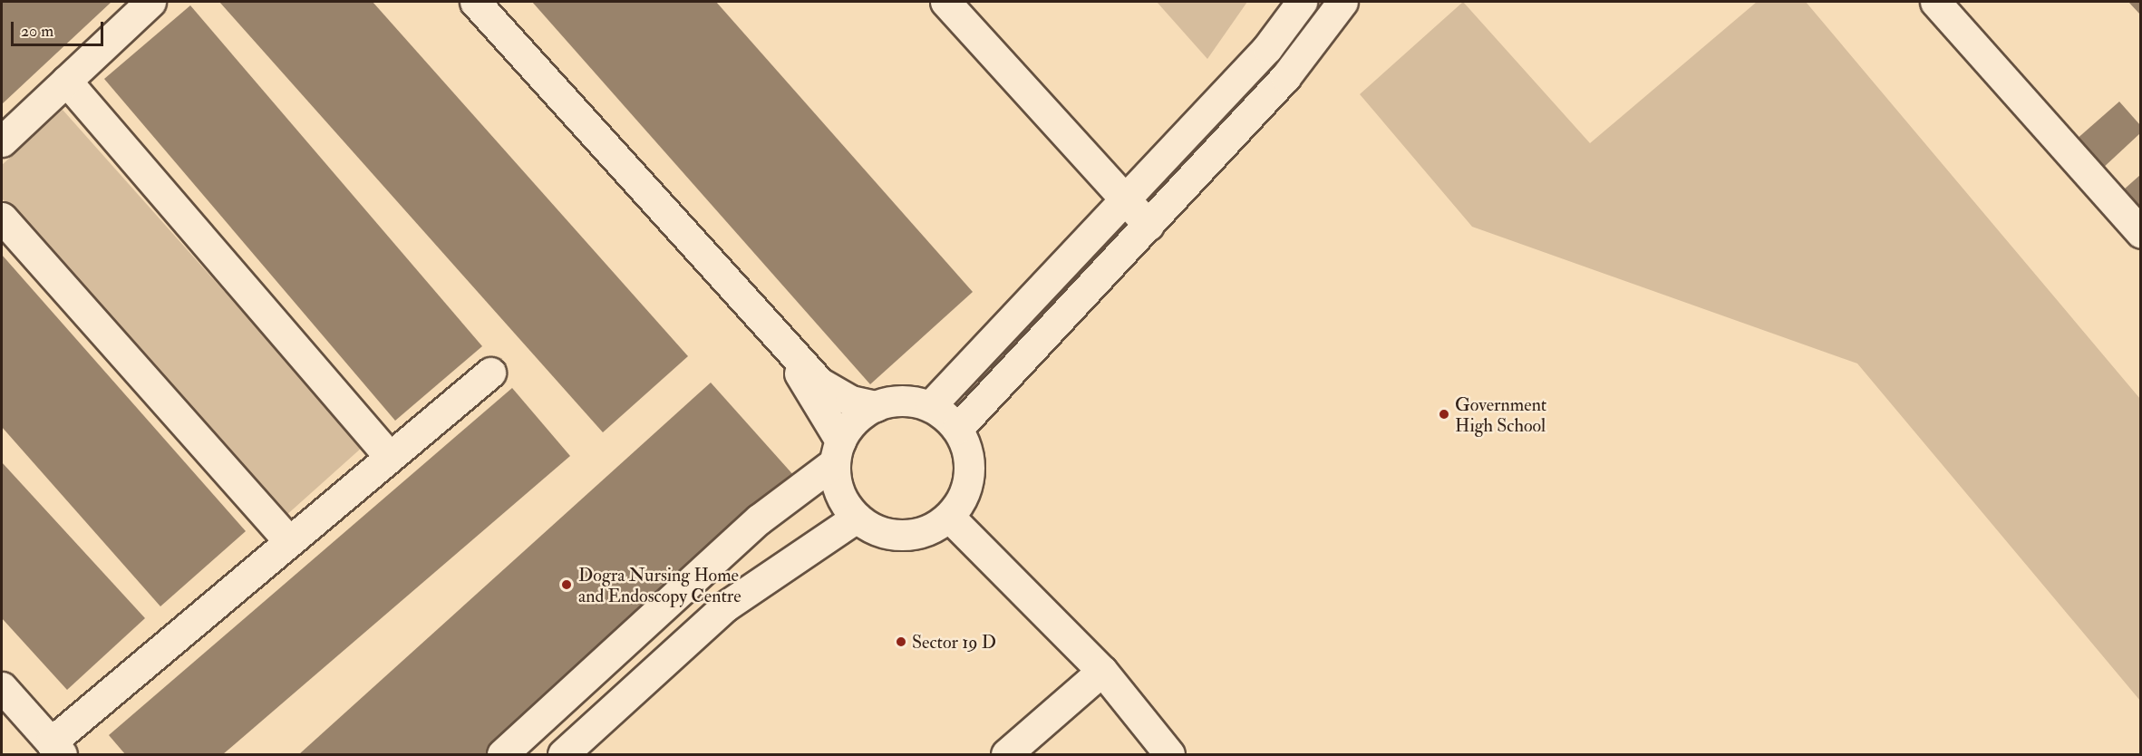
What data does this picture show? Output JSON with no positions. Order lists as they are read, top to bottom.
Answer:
{
  "places": ["Government High School", "Dogra Nursing Home and Endoscopy Centre", "Sector 19 D"],
  "scale_bar": "20 m"
}
